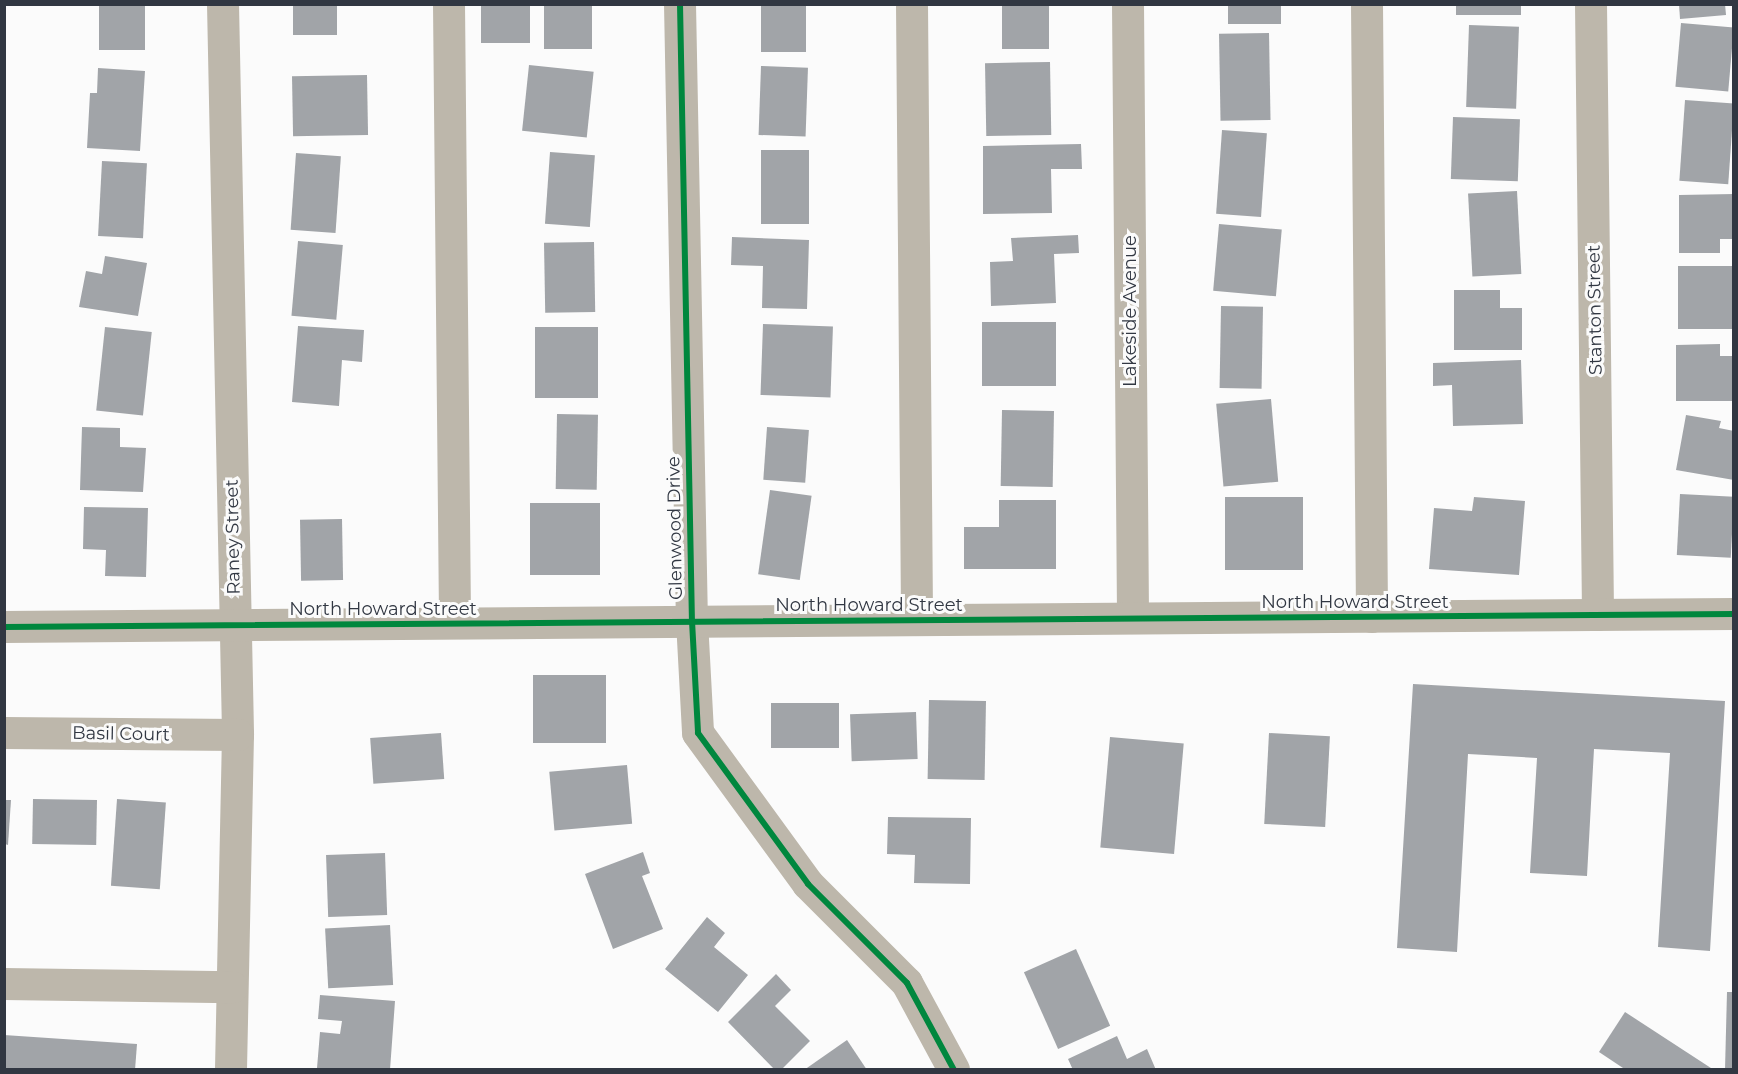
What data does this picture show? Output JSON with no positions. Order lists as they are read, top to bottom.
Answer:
{
  "streets": {
    "street": [
      "Stanton Street",
      "Lakeside Avenue",
      "Glenwood Drive",
      "Raney Street",
      "North Howard Street",
      "Basil Court"
    ]
  },
  "crossings": [
    ["Stanton Street", "North Howard Street"],
    ["Lakeside Avenue", "North Howard Street"],
    ["Glenwood Drive", "North Howard Street"],
    ["Raney Street", "North Howard Street"],
    ["Raney Street", "Basil Court"]
  ]
}
